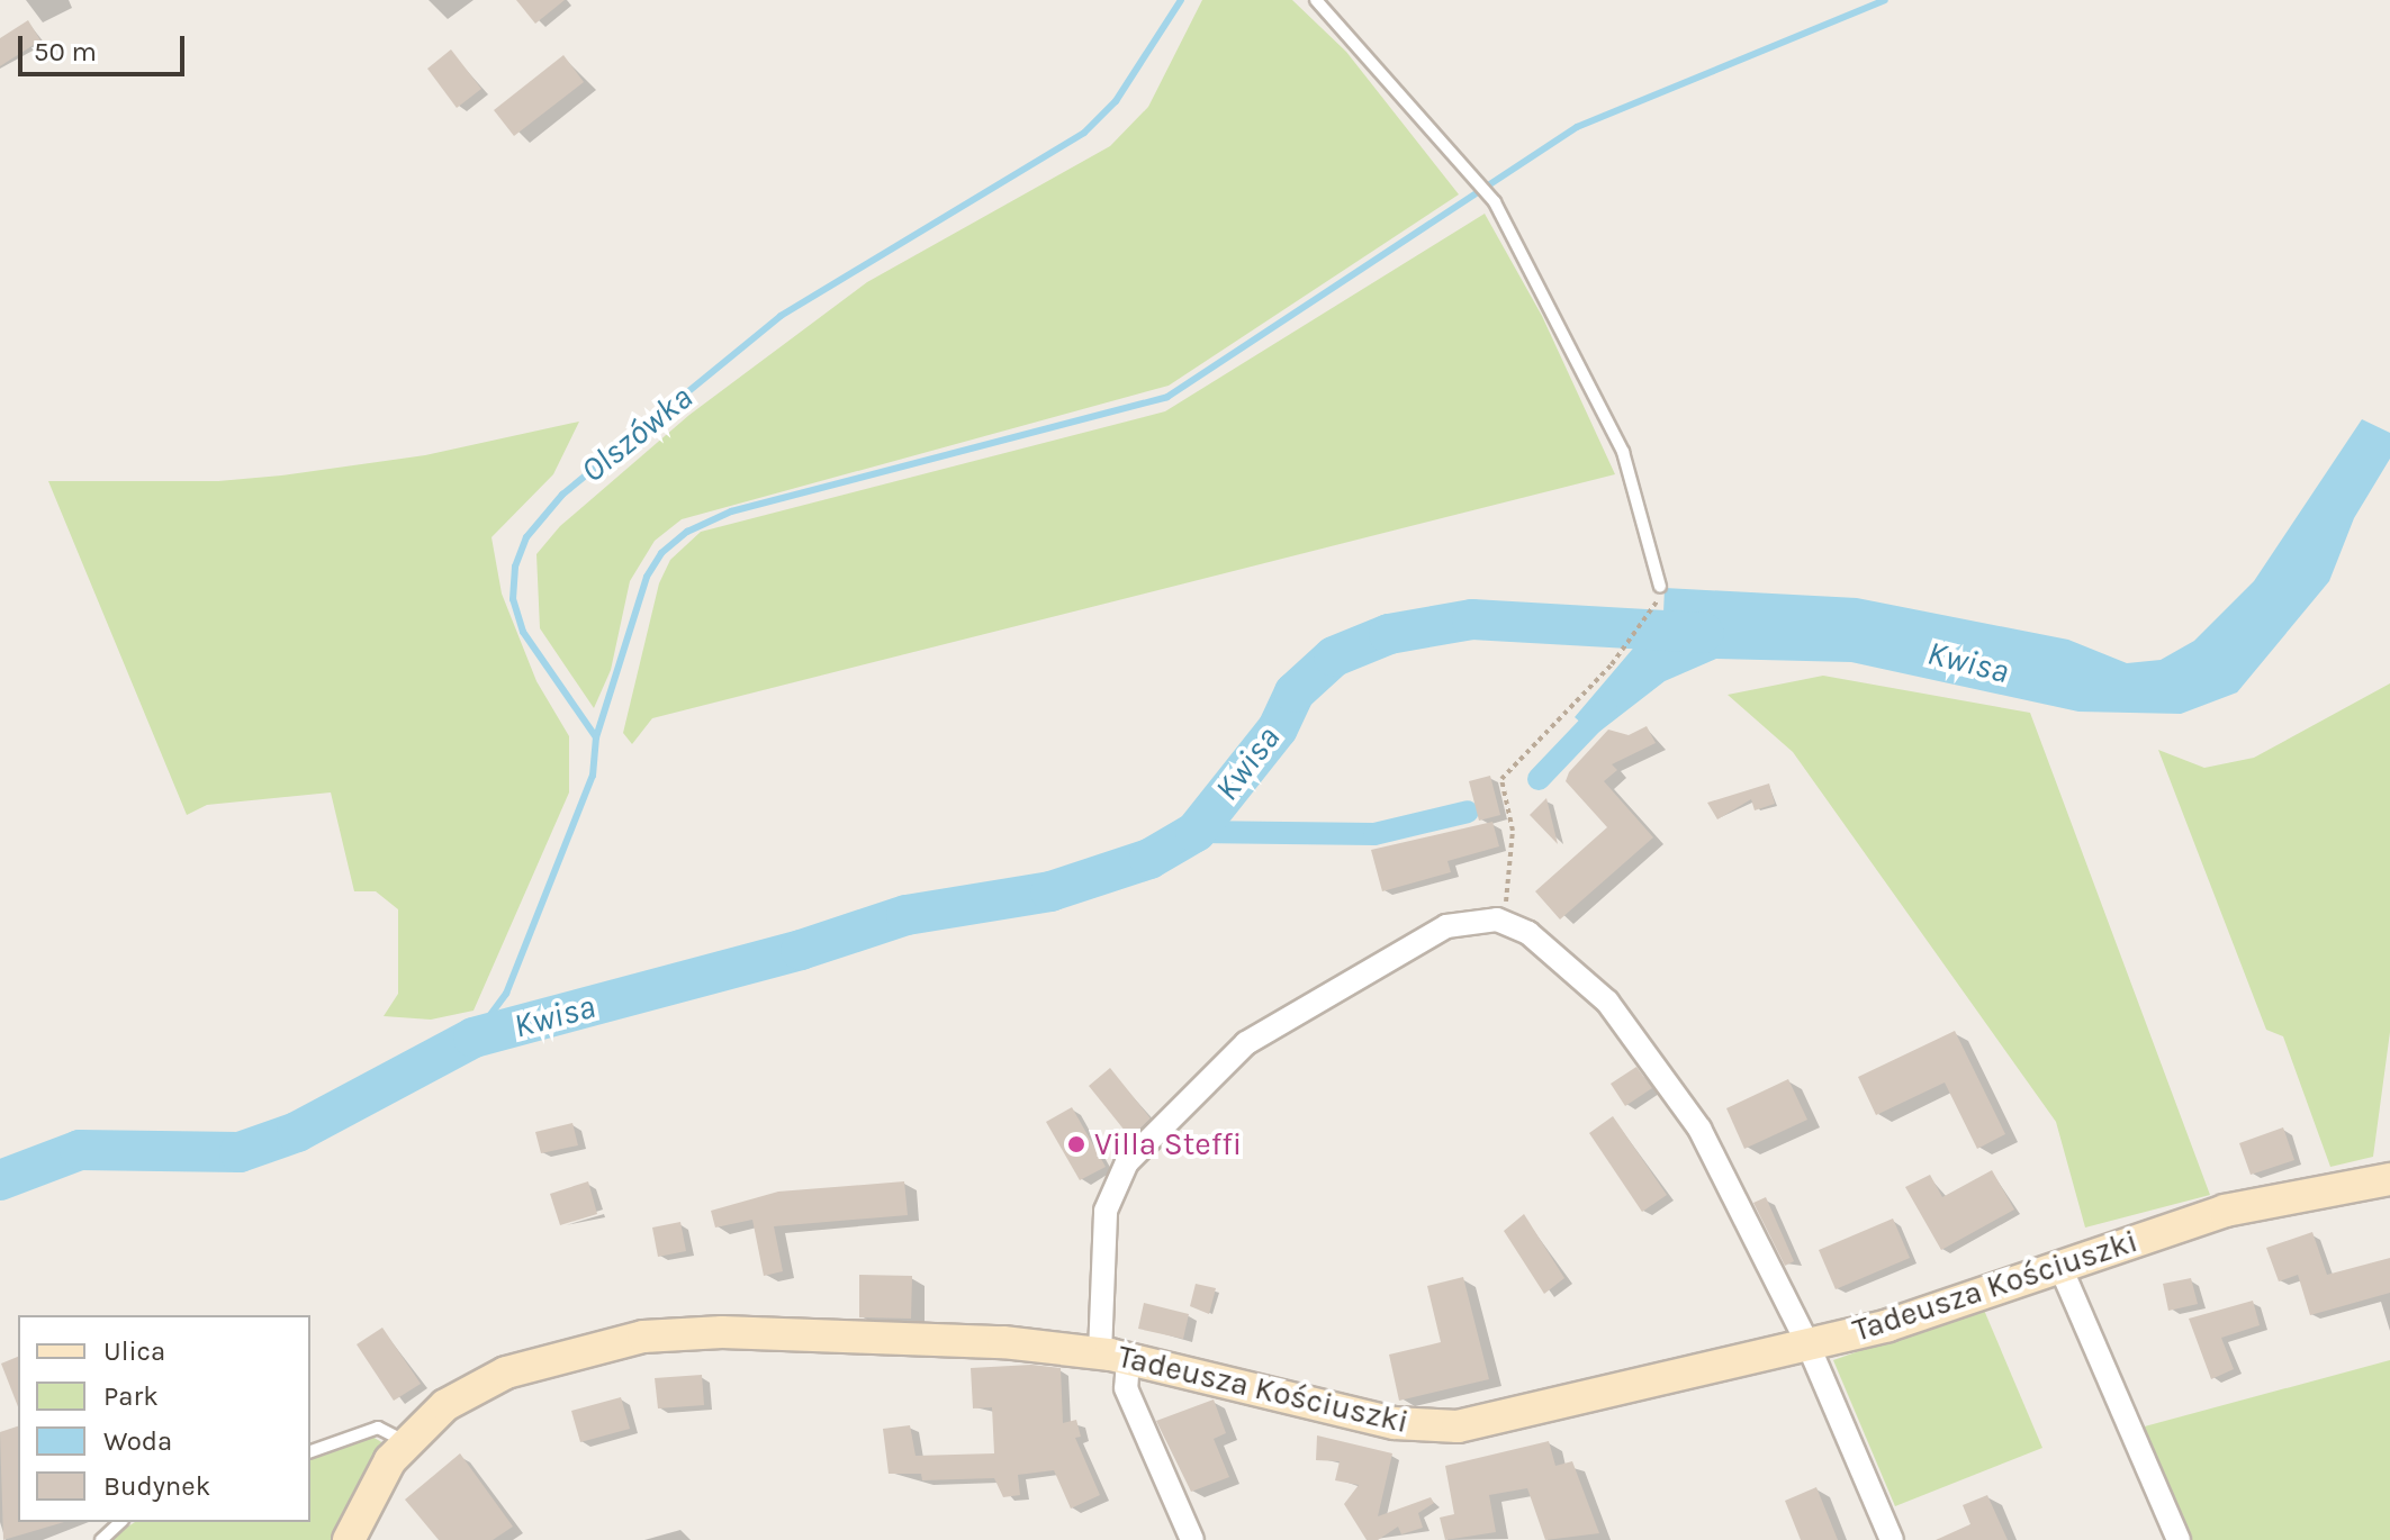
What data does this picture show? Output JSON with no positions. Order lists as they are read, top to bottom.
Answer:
{
  "streets": {
    "main road": ["Tadeusza Kościuszki"]
  },
  "water": ["Olszówka", "Kwisa"],
  "places": ["Villa Steffi"],
  "legend": [
    "Ulica",
    "Park",
    "Woda",
    "Budynek"
  ],
  "scale_bar": "50 m"
}
